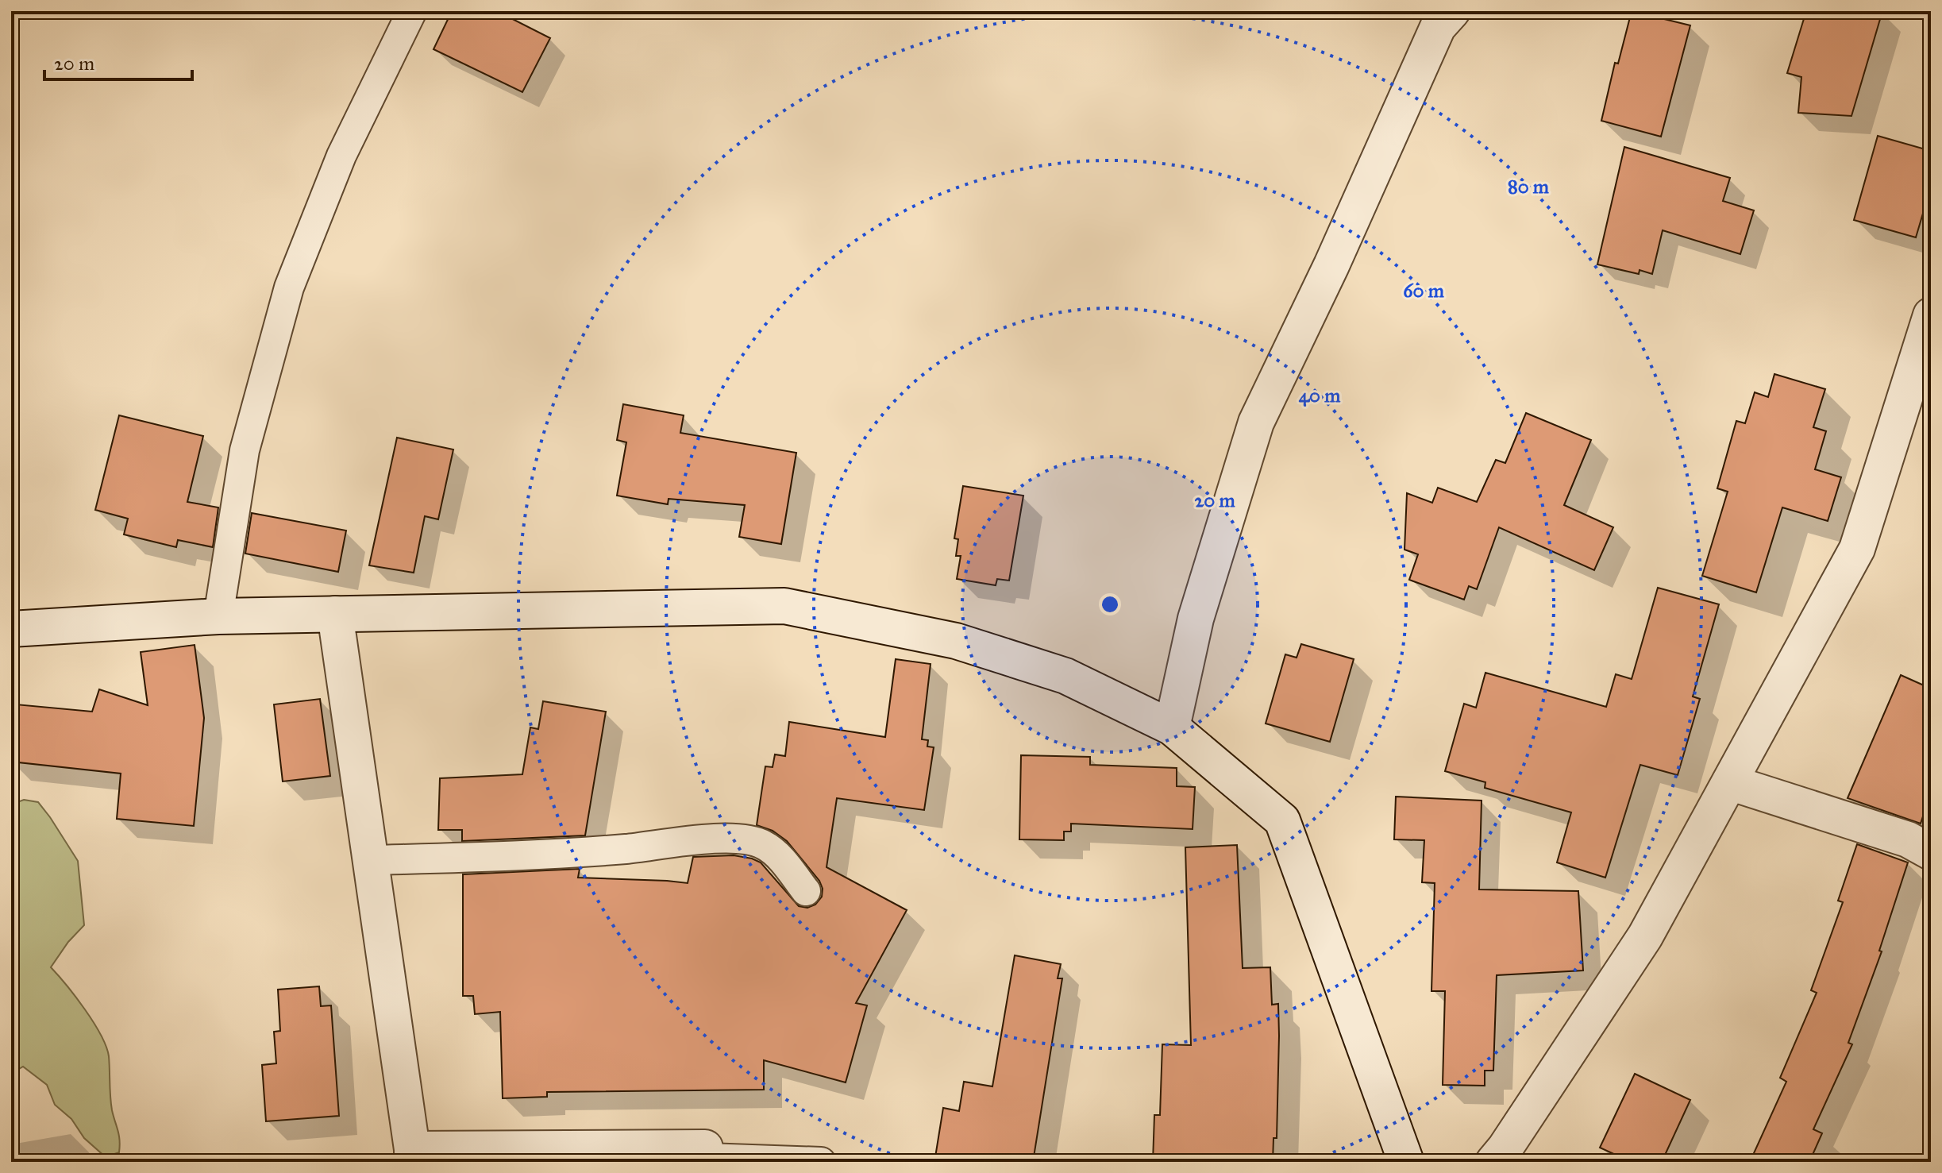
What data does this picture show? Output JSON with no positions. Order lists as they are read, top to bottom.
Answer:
{
  "scale_bar": "20 m",
  "rings": [
    "80 m",
    "60 m",
    "40 m",
    "20 m"
  ]
}
